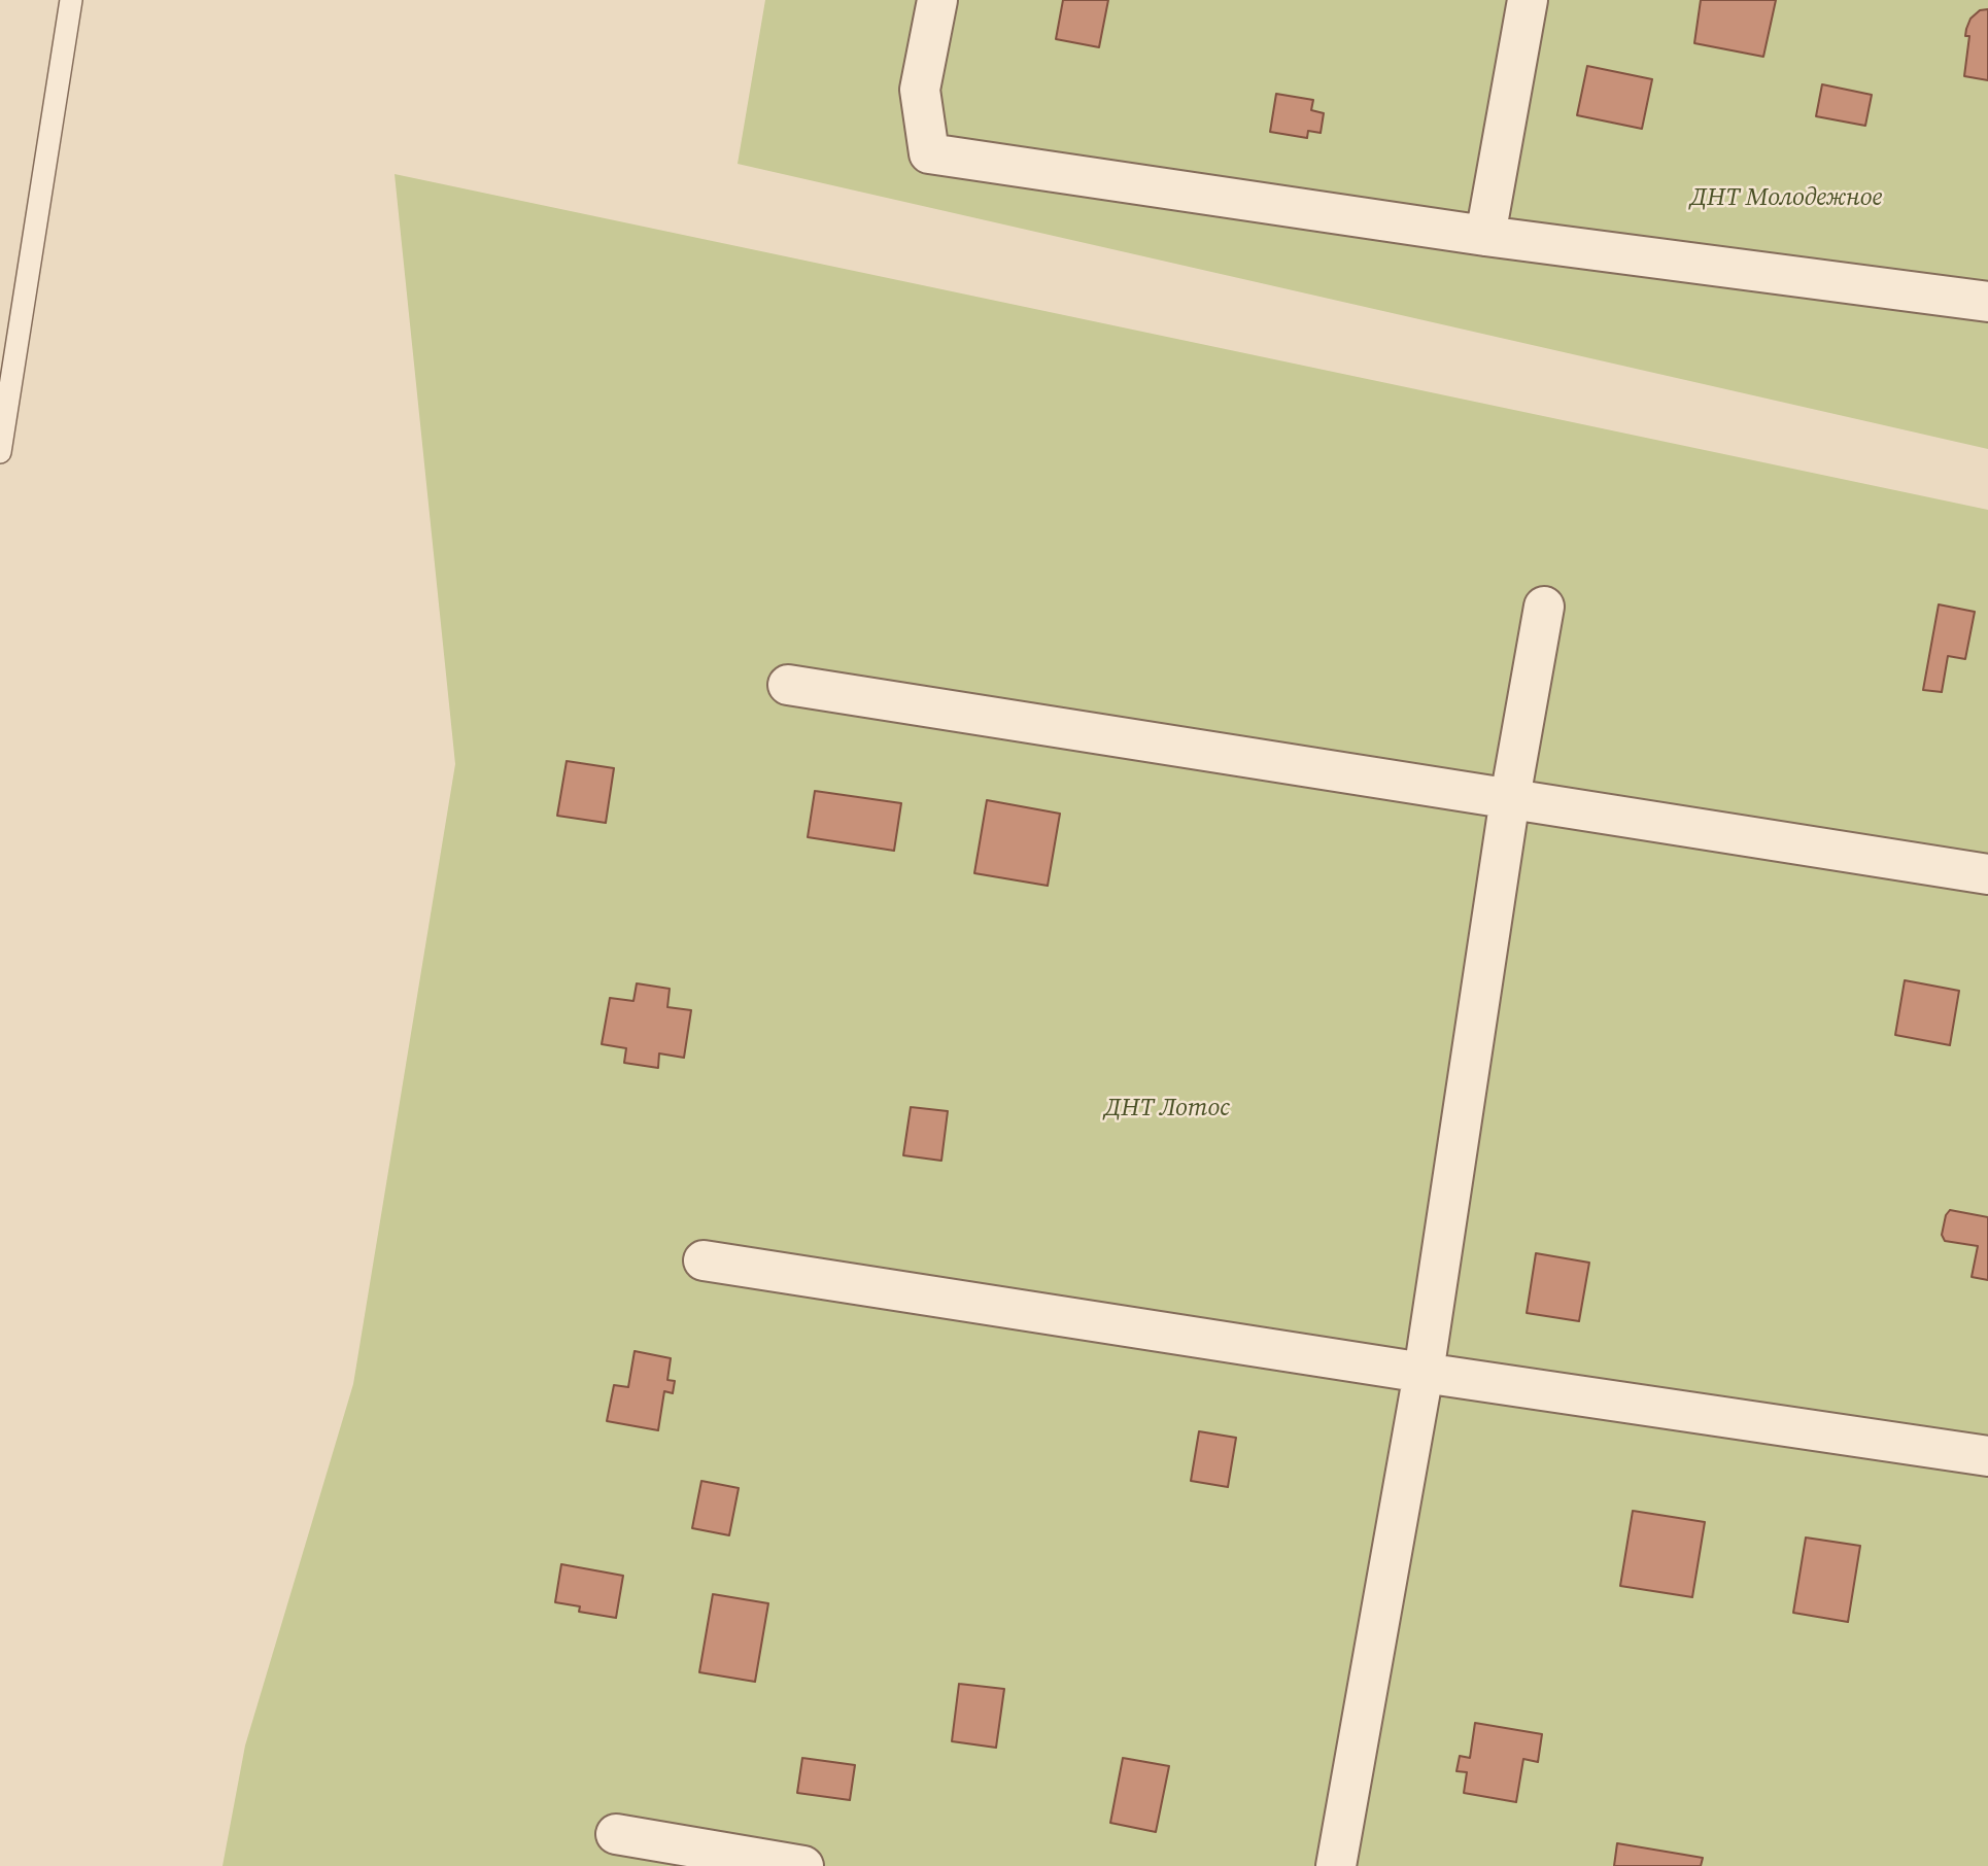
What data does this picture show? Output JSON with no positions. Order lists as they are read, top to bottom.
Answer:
{
  "parks": ["ДНТ Молодежное", "ДНТ Лотос"]
}
